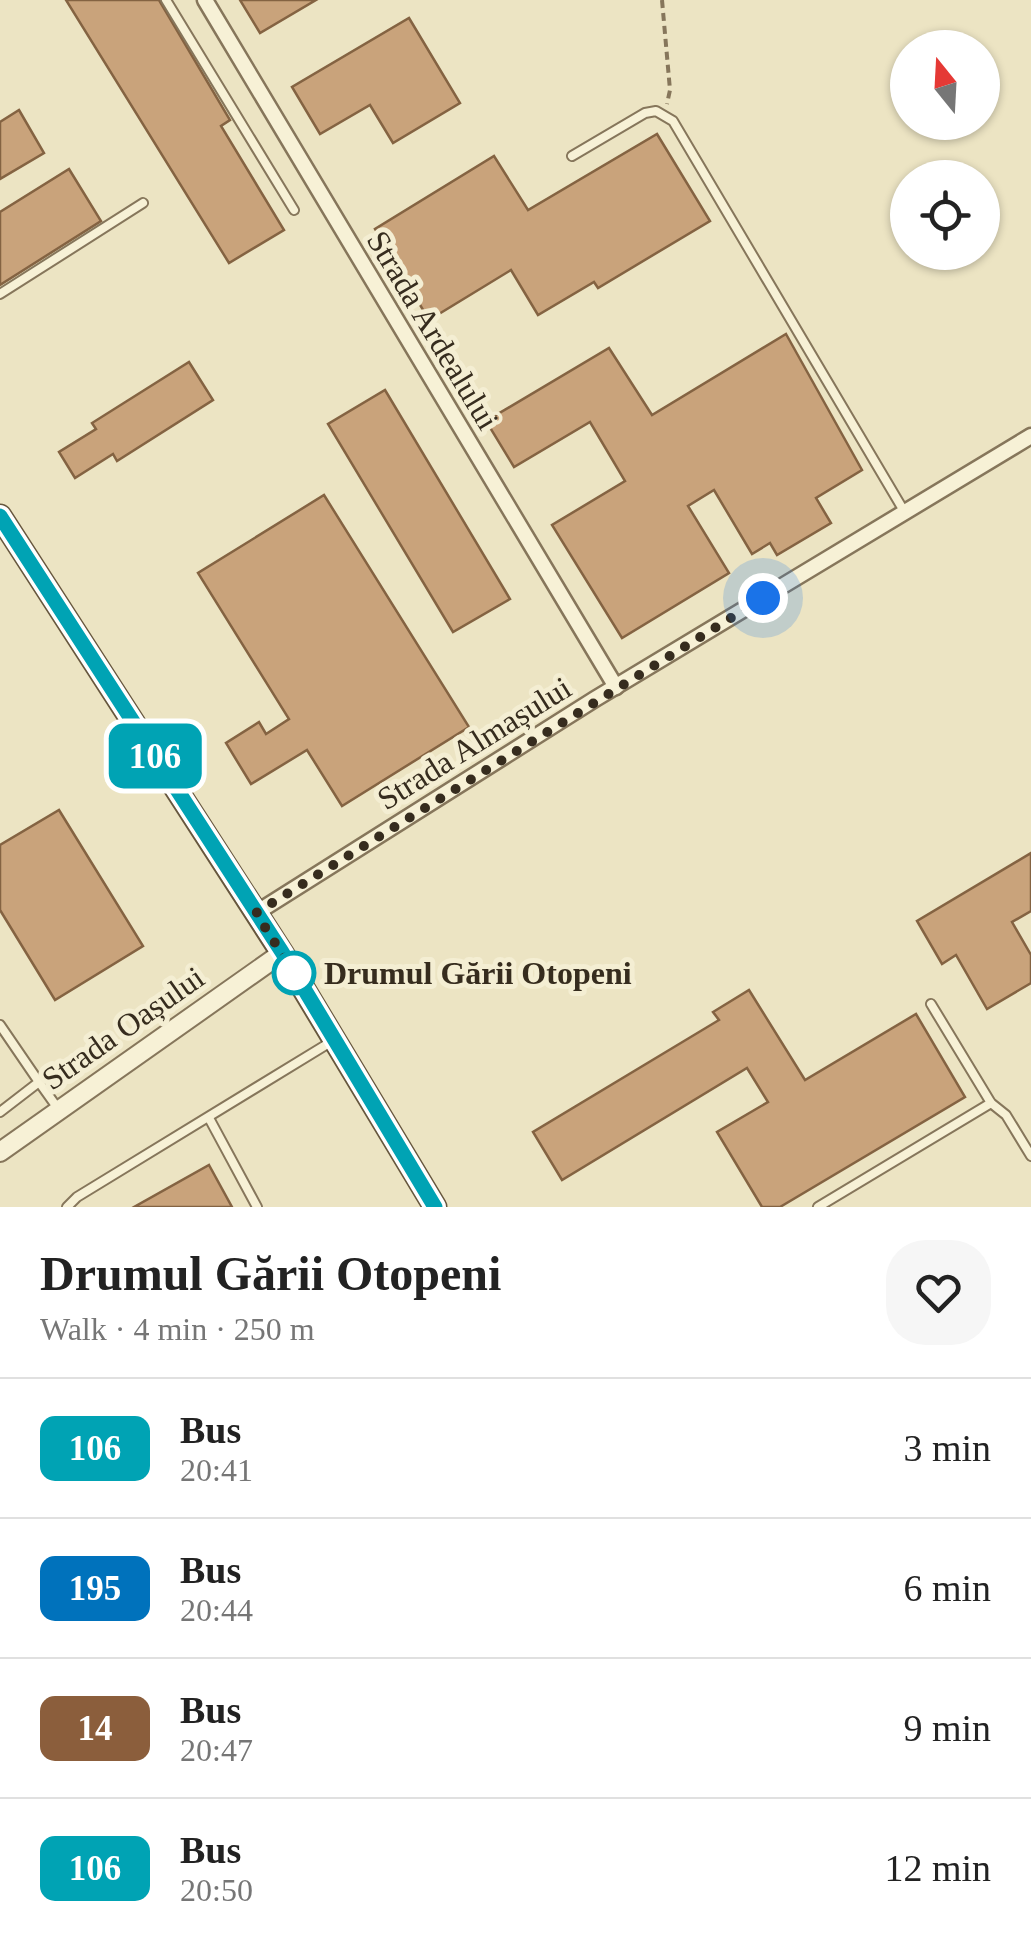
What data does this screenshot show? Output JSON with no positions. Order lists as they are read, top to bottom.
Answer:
{
  "streets": {
    "street": ["Strada Ardealului", "Strada Almașului", "Strada Oașului"]
  },
  "crossings": [
    ["Strada Ardealului", "Strada Almașului"]
  ],
  "places": ["Drumul Gării Otopeni"],
  "lines": ["bus line 106"],
  "north": "top",
  "page": {
    "on_map": "106",
    "heading": ["Drumul Gării Otopeni", "Walk · 4 min · 250 m"],
    "list": [
      {
        "mark": "106",
        "name": "Bus",
        "note": "20:41",
        "value": "3 min"
      },
      {
        "mark": "195",
        "name": "Bus",
        "note": "20:44",
        "value": "6 min"
      },
      {
        "mark": "14",
        "name": "Bus",
        "note": "20:47",
        "value": "9 min"
      },
      {
        "mark": "106",
        "name": "Bus",
        "note": "20:50",
        "value": "12 min"
      }
    ]
  }
}
